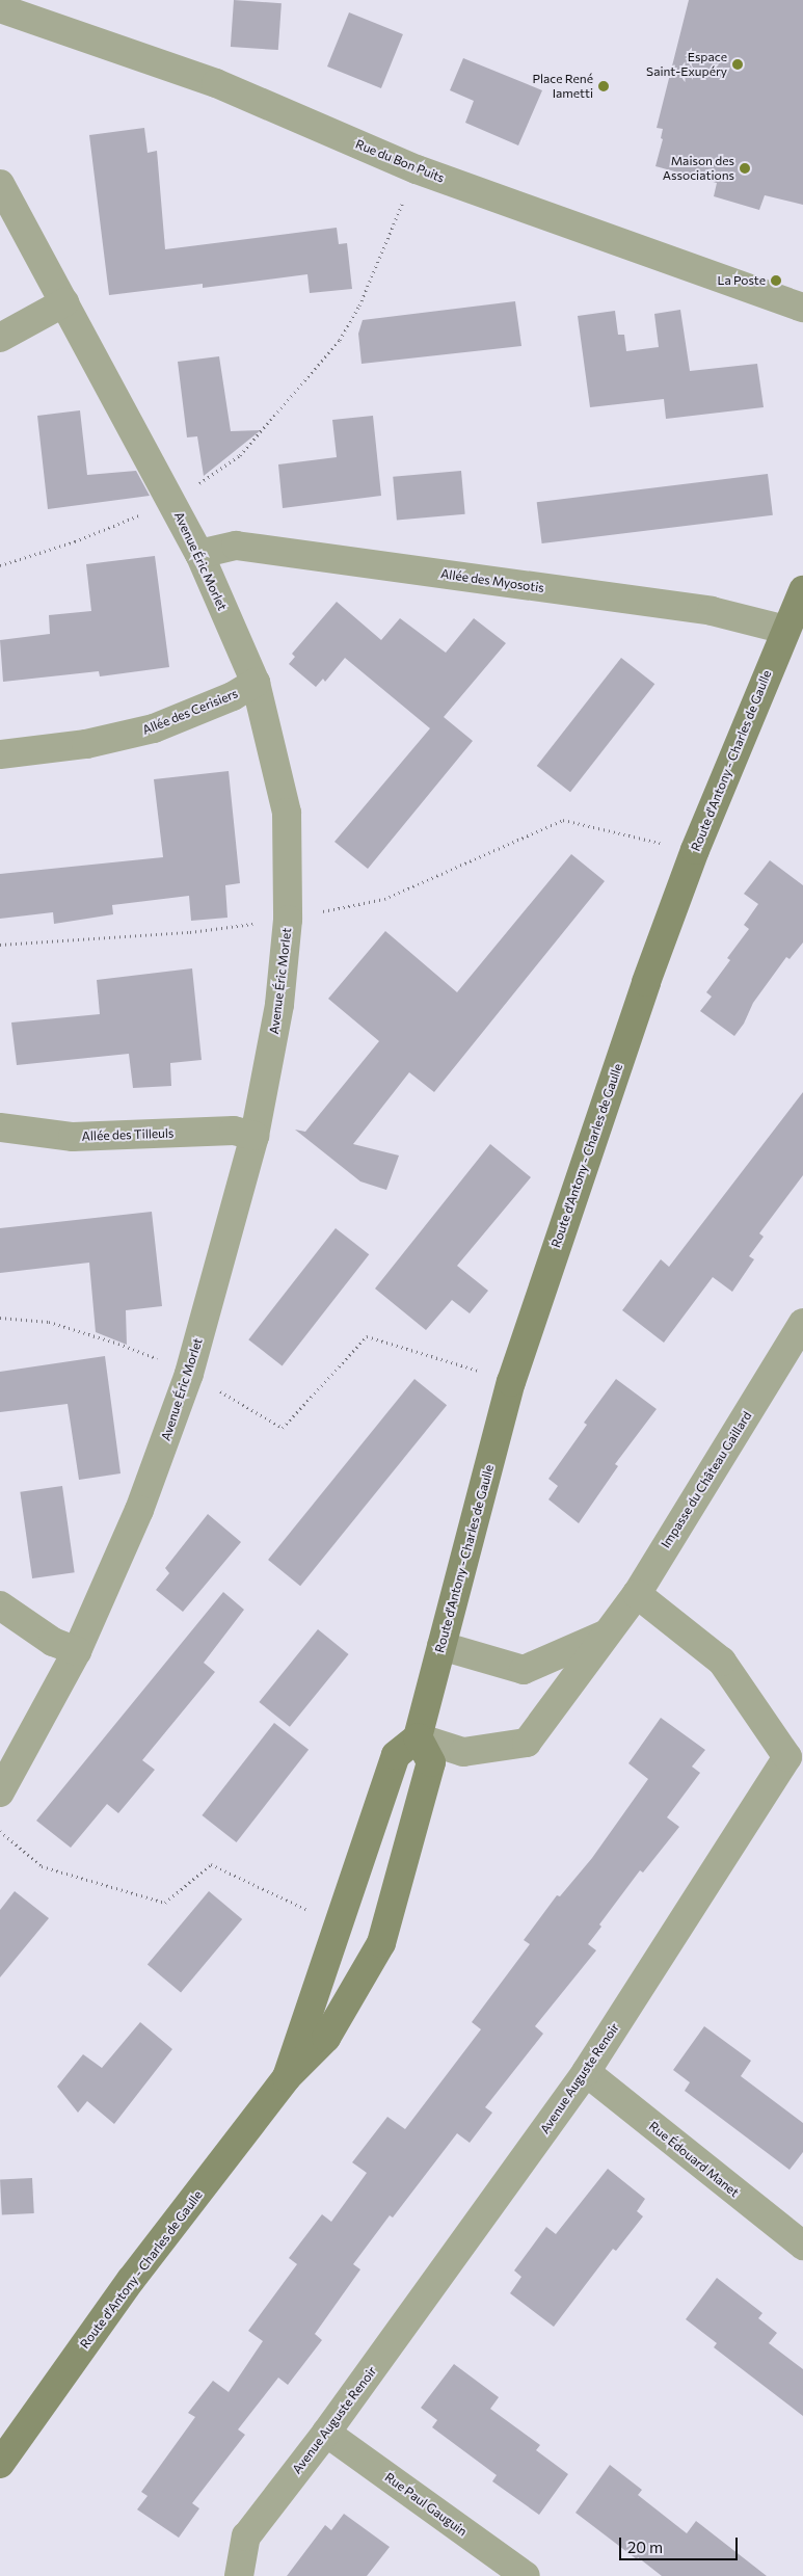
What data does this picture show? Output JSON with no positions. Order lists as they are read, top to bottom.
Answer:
{
  "streets": {
    "street": [
      "Rue du Bon Puits",
      "Avenue Éric Morlet",
      "Allée des Myosotis",
      "Allée des Cerisiers",
      "Route d'Antony - Charles de Gaulle",
      "Allée des Tilleuls",
      "Impasse du Château Gaillard",
      "Avenue Auguste Renoir",
      "Rue Édouard Manet",
      "Rue Paul Gauguin"
    ]
  },
  "crossings": [
    ["Avenue Éric Morlet", "Allée des Myosotis"],
    ["Avenue Éric Morlet", "Allée des Cerisiers"],
    ["Avenue Éric Morlet", "Allée des Tilleuls"],
    ["Allée des Myosotis", "Route d'Antony - Charles de Gaulle"],
    ["Route d'Antony - Charles de Gaulle", "Impasse du Château Gaillard"],
    ["Impasse du Château Gaillard", "Avenue Auguste Renoir"],
    ["Avenue Auguste Renoir", "Rue Édouard Manet"],
    ["Avenue Auguste Renoir", "Rue Paul Gauguin"]
  ],
  "places": [
    "Espace Saint-Exupéry",
    "Place René Iametti",
    "Maison des Associations",
    "La Poste"
  ],
  "scale_bar": "20 m"
}
